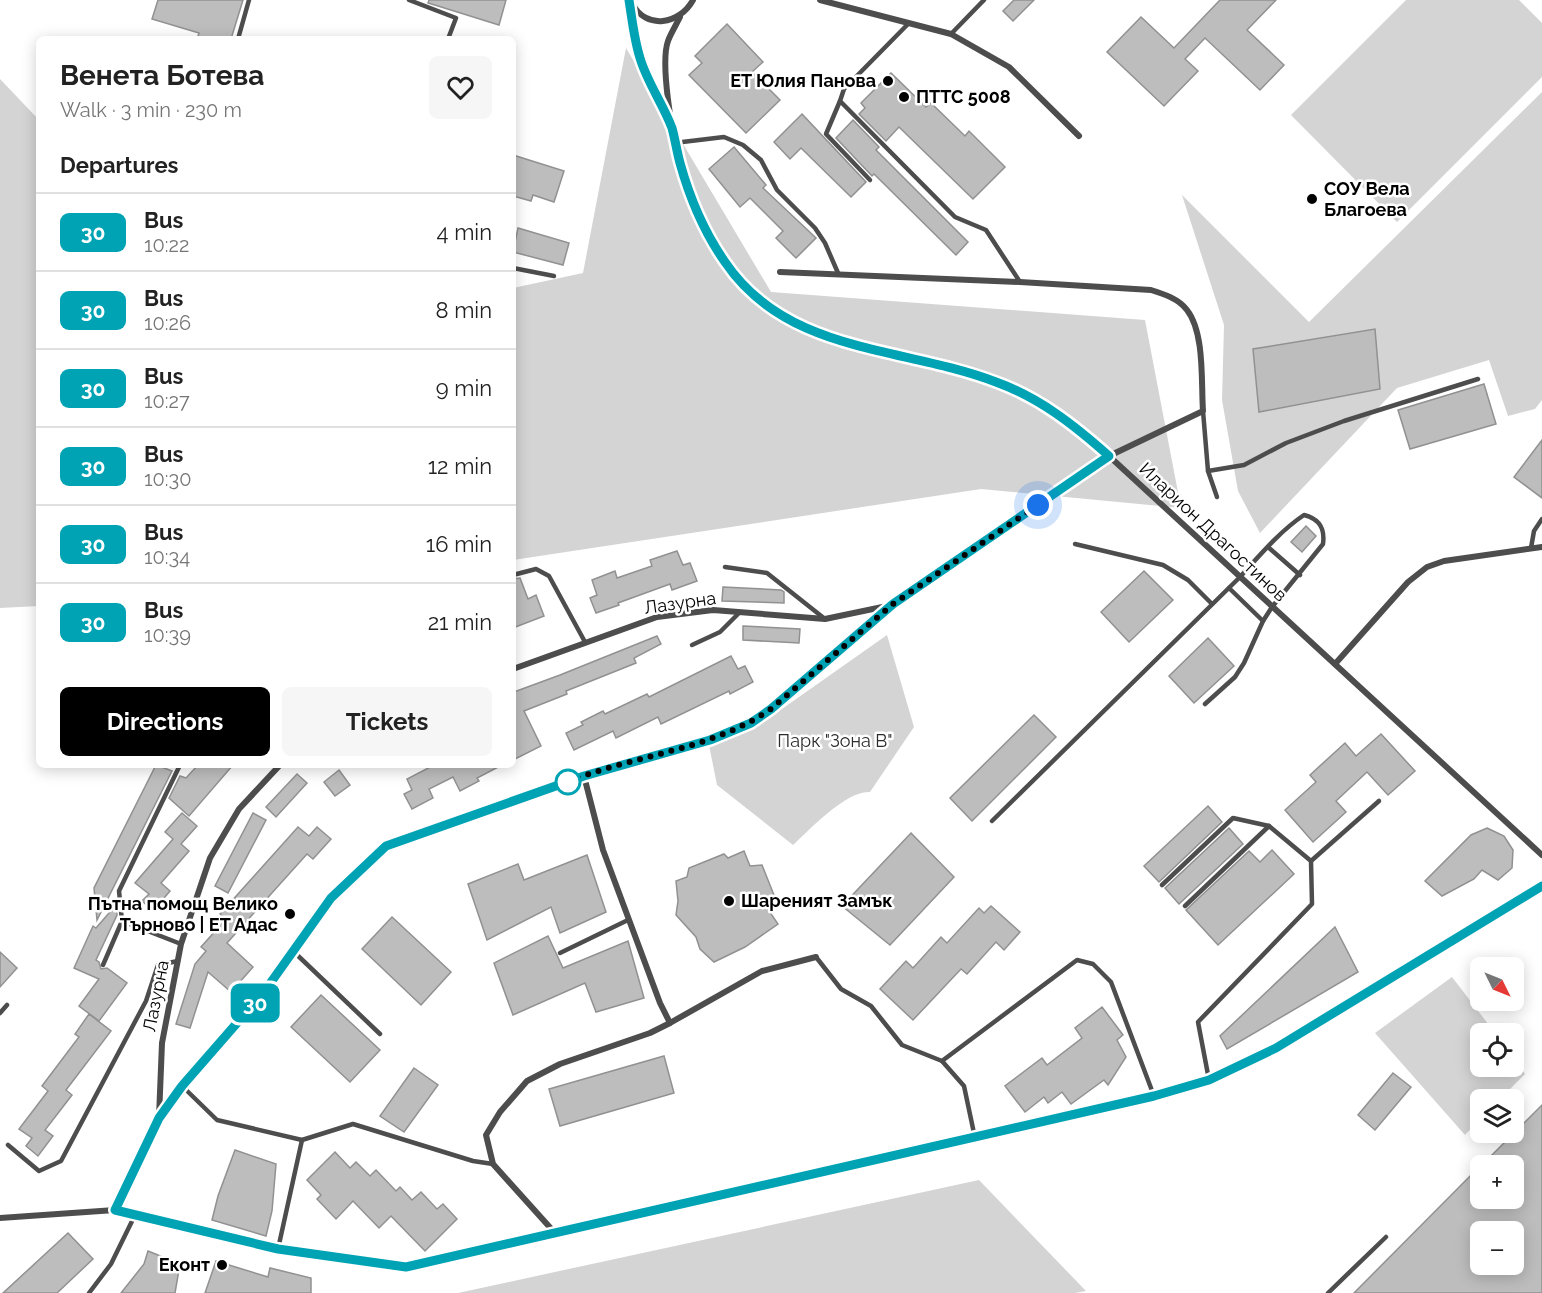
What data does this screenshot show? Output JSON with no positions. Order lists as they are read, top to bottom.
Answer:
{
  "streets": {
    "street": ["Иларион Драгостинов", "Лазурна"]
  },
  "parks": ["Парк \"Зона В\""],
  "places": [
    "ЕТ Юлия Панова",
    "ПТТС 5008",
    "СОУ Вела Благоева",
    "Шареният Замък",
    "Пътна помощ Велико Търново | ЕТ Адас",
    "Еконт"
  ],
  "lines": ["bus line 30"],
  "north": "bottom right",
  "page": {
    "on_map": "30",
    "heading": [
      ["Венета Ботева", "Walk · 3 min · 230 m"],
      "Departures"
    ],
    "list": [
      {
        "mark": "30",
        "name": "Bus",
        "note": "10:22",
        "value": "4 min"
      },
      {
        "mark": "30",
        "name": "Bus",
        "note": "10:26",
        "value": "8 min"
      },
      {
        "mark": "30",
        "name": "Bus",
        "note": "10:27",
        "value": "9 min"
      },
      {
        "mark": "30",
        "name": "Bus",
        "note": "10:30",
        "value": "12 min"
      },
      {
        "mark": "30",
        "name": "Bus",
        "note": "10:34",
        "value": "16 min"
      },
      {
        "mark": "30",
        "name": "Bus",
        "note": "10:39",
        "value": "21 min"
      }
    ],
    "buttons": ["Directions", "Tickets"],
    "map_buttons": ["+", "−"]
  }
}
